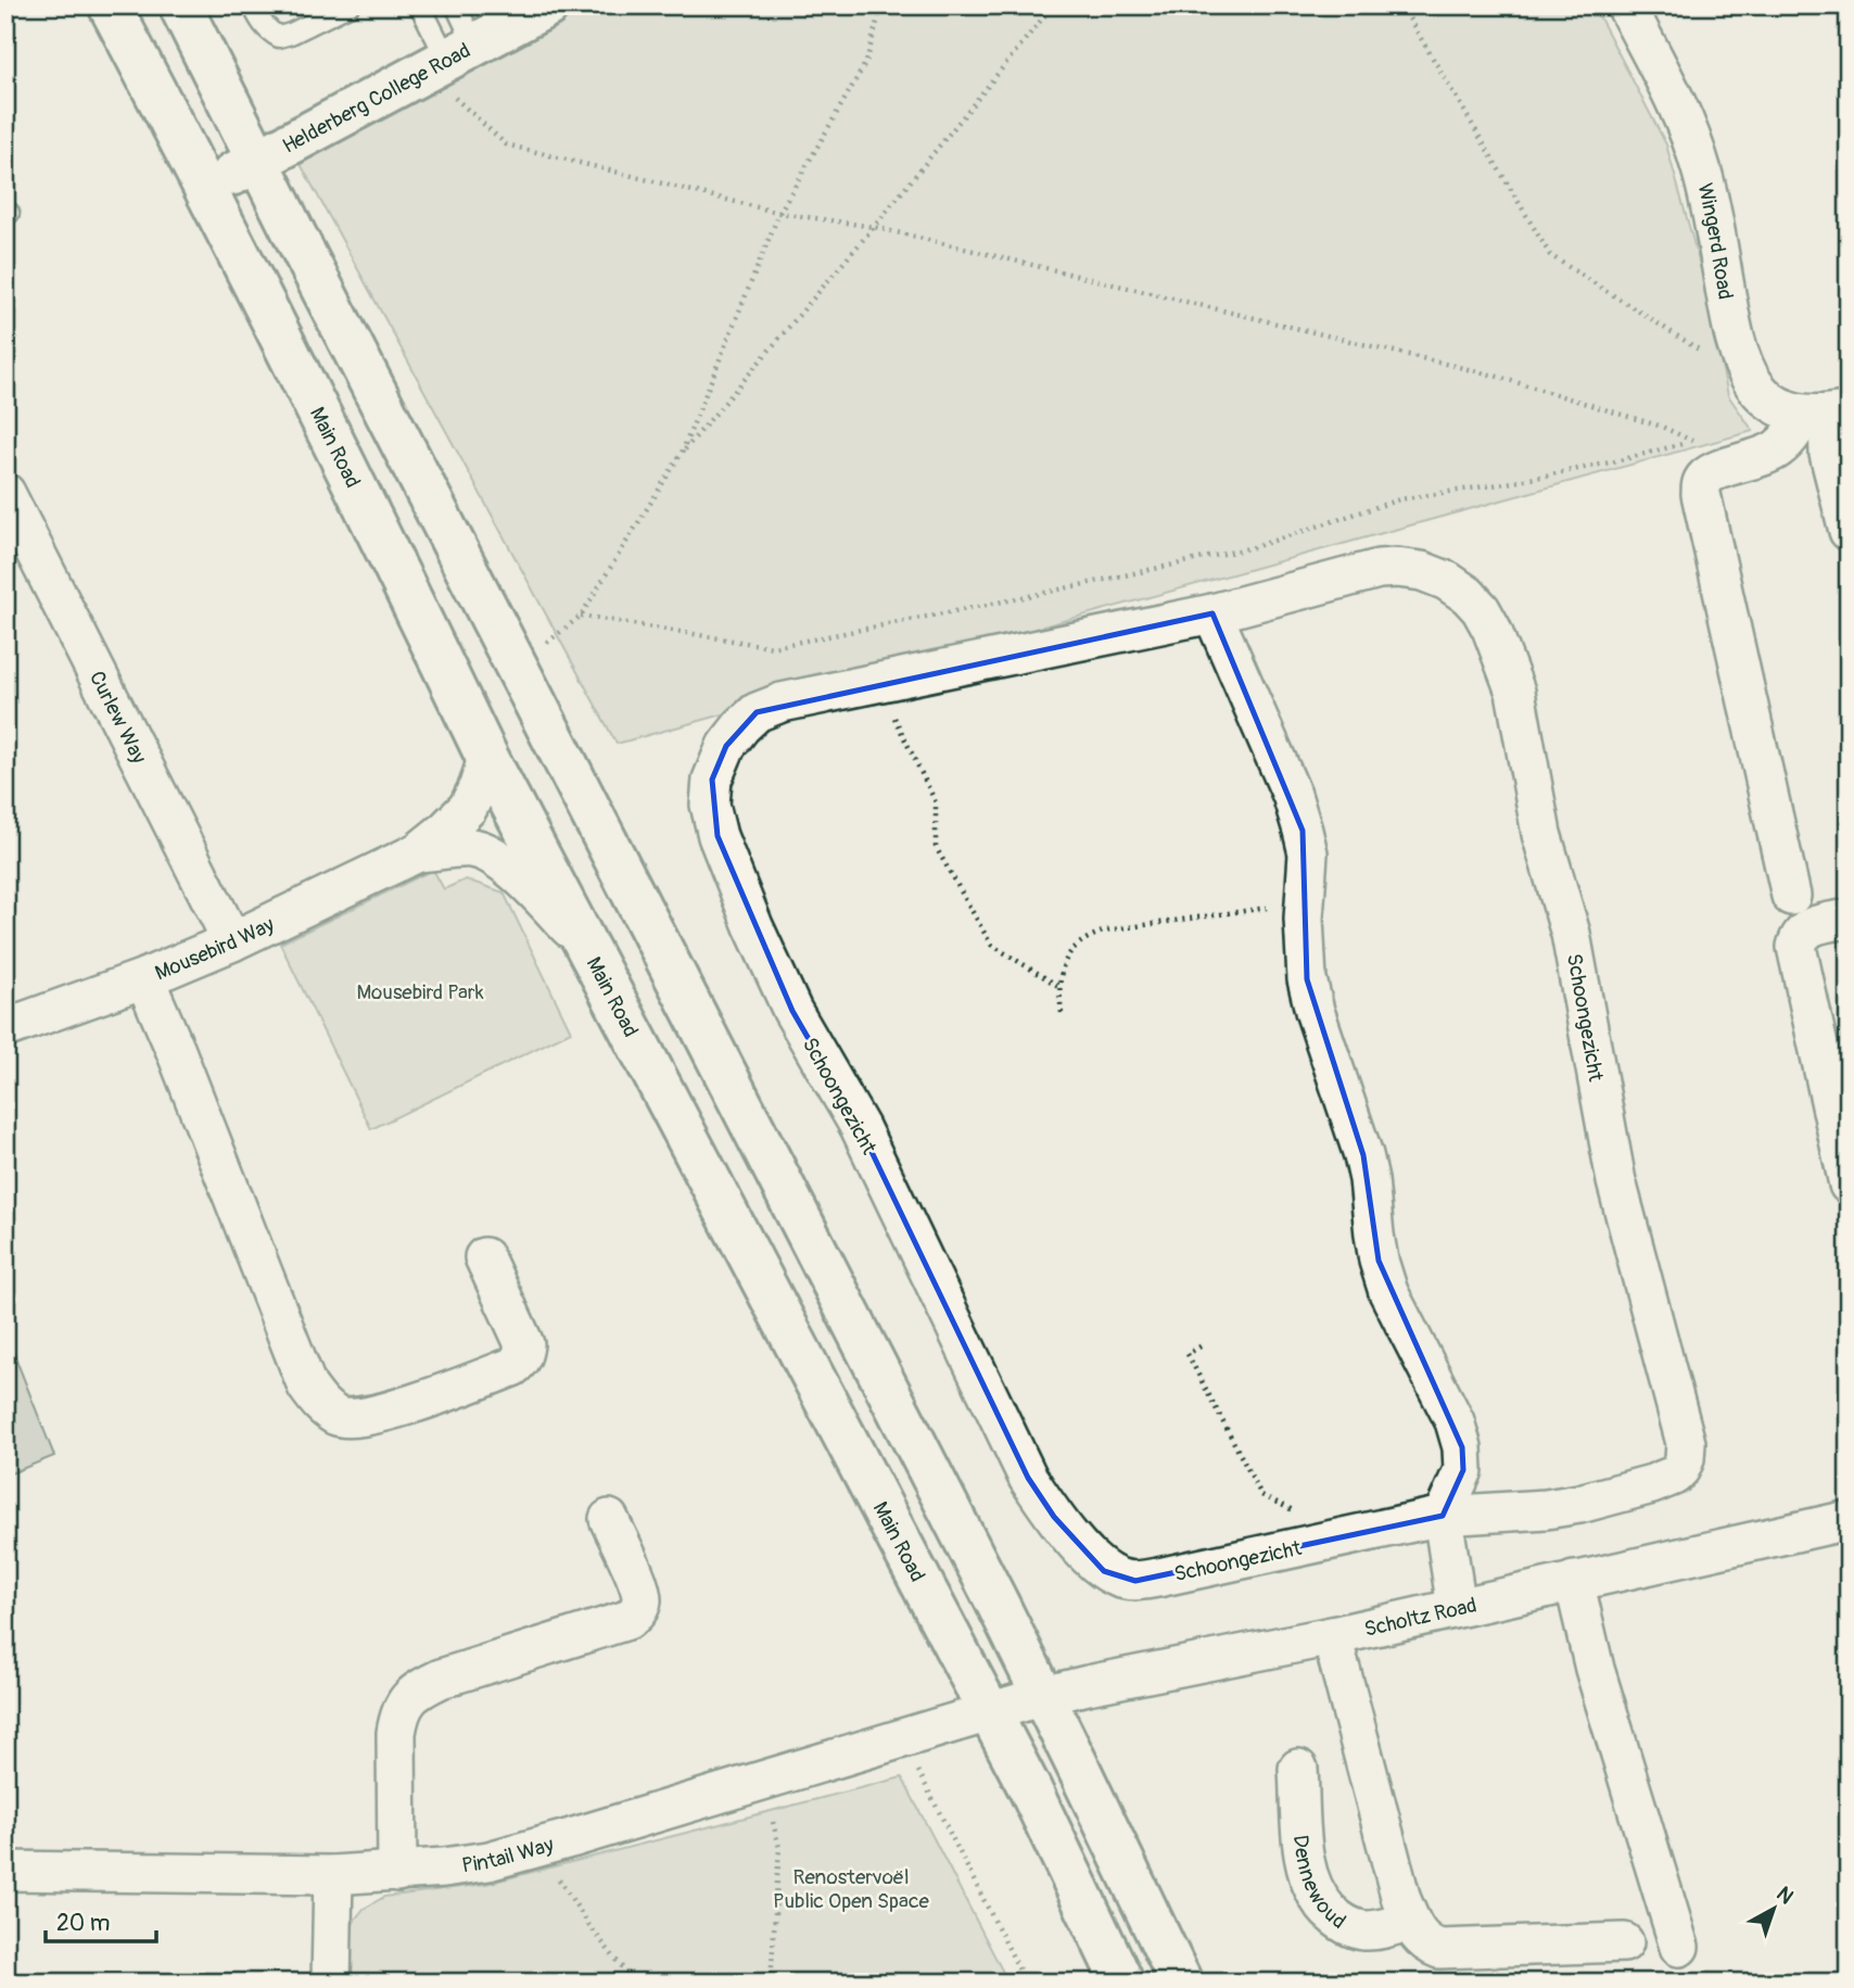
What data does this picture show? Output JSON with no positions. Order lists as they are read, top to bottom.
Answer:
{
  "streets": {
    "main road": ["Helderberg College Road", "Main Road"],
    "street": [
      "Wingerd Road",
      "Curlew Way",
      "Mousebird Way",
      "Schoongezicht",
      "Scholtz Road",
      "Pintail Way",
      "Dennewoud"
    ]
  },
  "crossings": [
    ["Helderberg College Road", "Main Road"],
    ["Main Road", "Mousebird Way"],
    ["Main Road", "Scholtz Road"],
    ["Main Road", "Pintail Way"],
    ["Curlew Way", "Mousebird Way"],
    ["Scholtz Road", "Pintail Way"]
  ],
  "parks": ["Mousebird Park", "Renostervoël Public Open Space"],
  "scale_bar": "20 m",
  "north": "top right"
}
